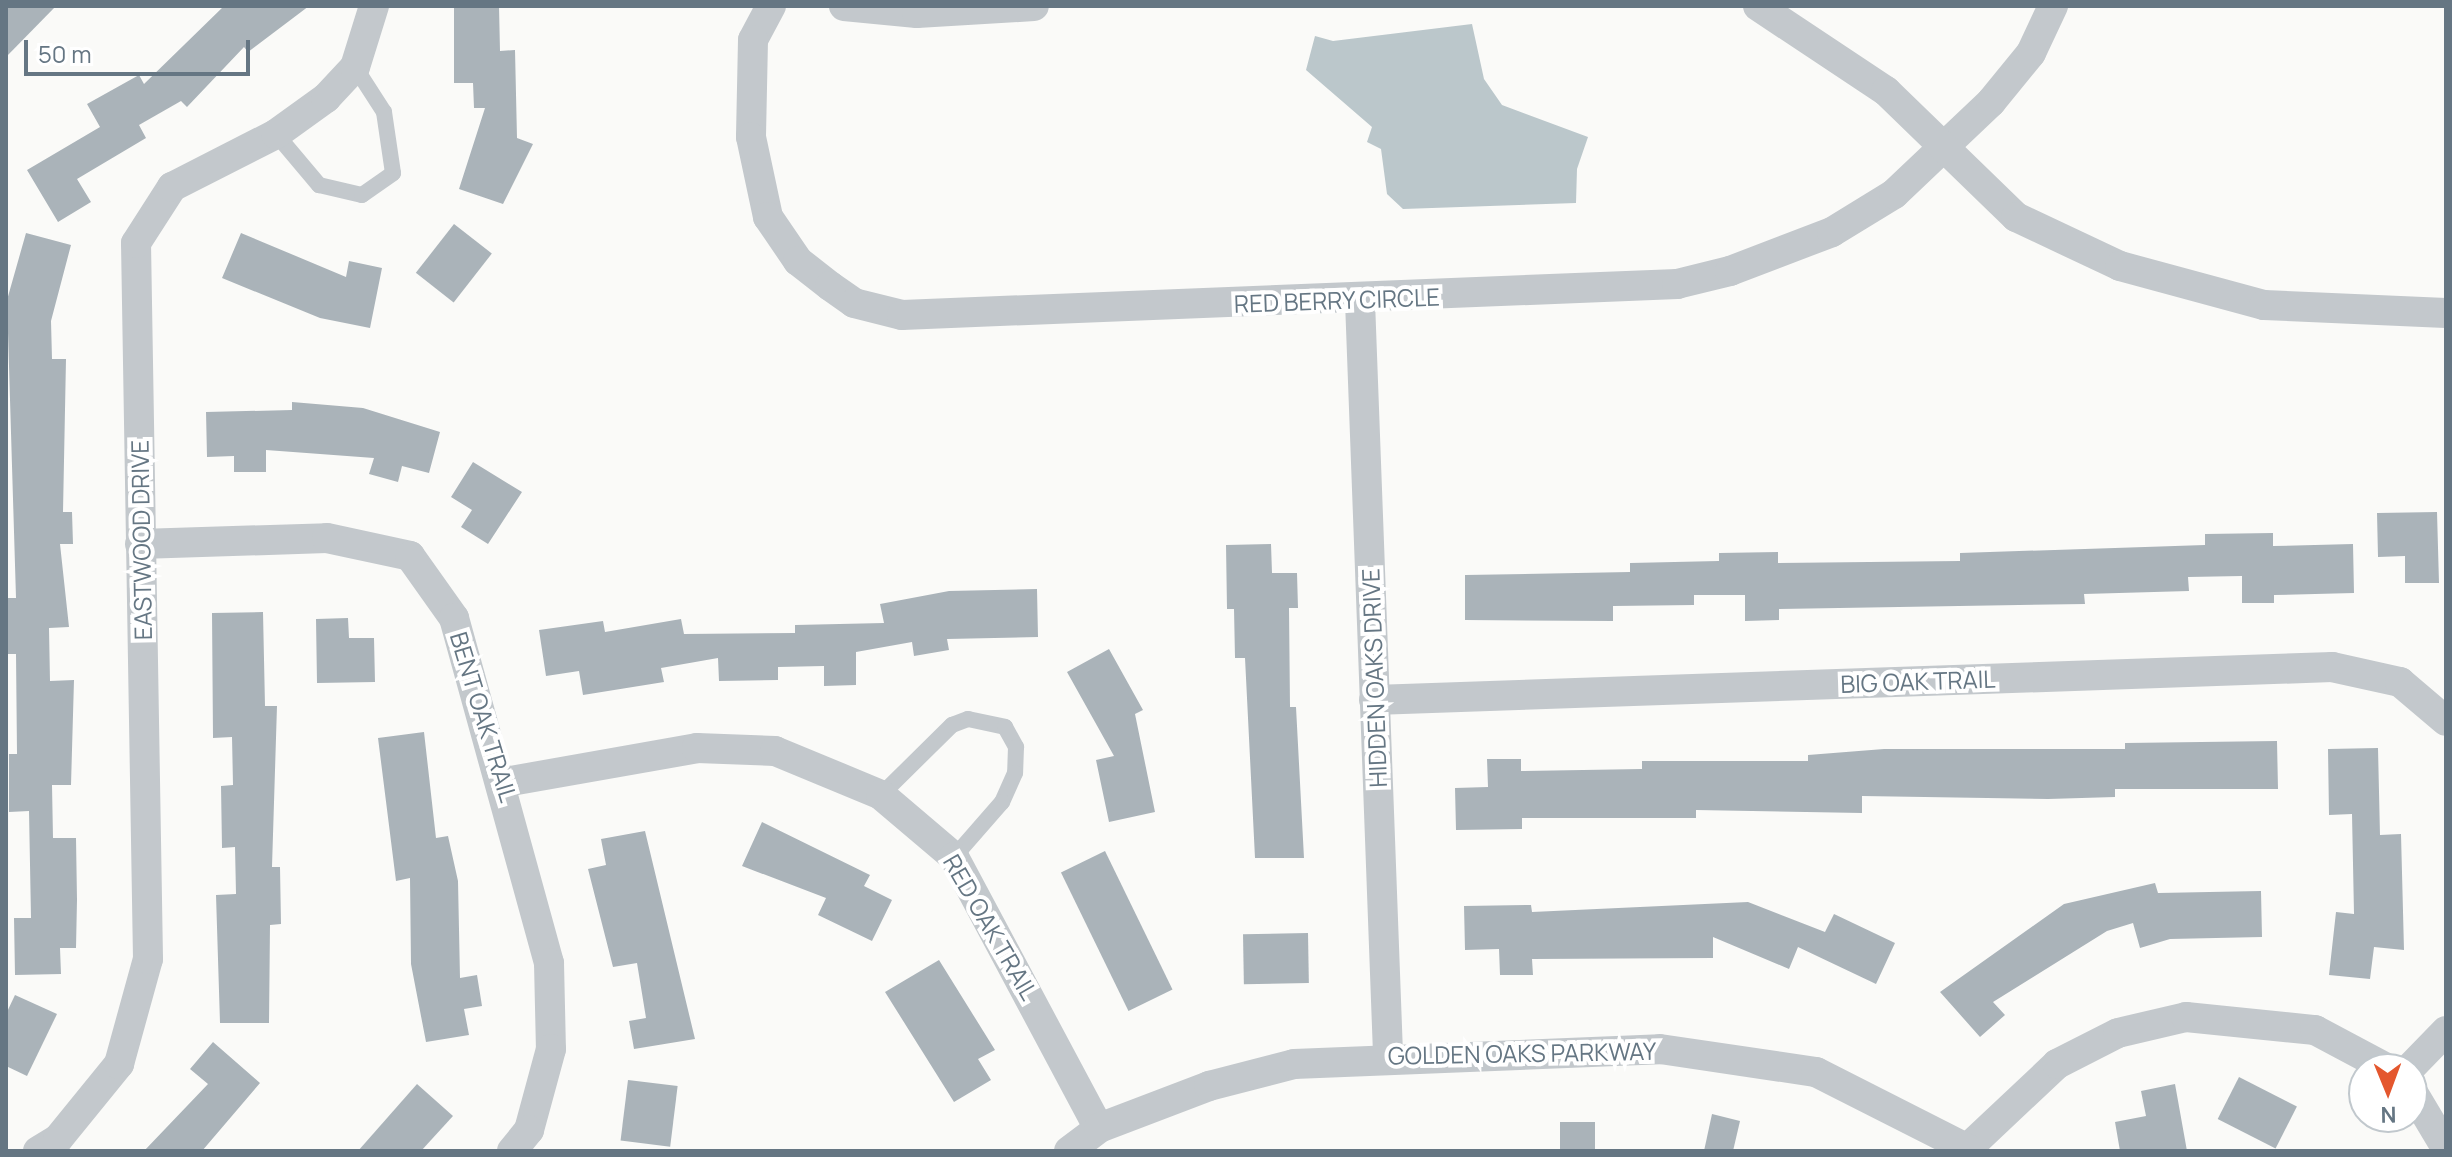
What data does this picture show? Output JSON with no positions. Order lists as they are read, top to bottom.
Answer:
{
  "streets": {
    "street": [
      "RED BERRY CIRCLE",
      "EASTWOOD DRIVE",
      "HIDDEN OAKS DRIVE",
      "BIG OAK TRAIL",
      "BENT OAK TRAIL",
      "RED OAK TRAIL",
      "GOLDEN OAKS PARKWAY"
    ]
  },
  "crossings": [
    ["RED BERRY CIRCLE", "HIDDEN OAKS DRIVE"],
    ["EASTWOOD DRIVE", "BENT OAK TRAIL"],
    ["HIDDEN OAKS DRIVE", "BIG OAK TRAIL"],
    ["HIDDEN OAKS DRIVE", "GOLDEN OAKS PARKWAY"],
    ["BENT OAK TRAIL", "RED OAK TRAIL"],
    ["RED OAK TRAIL", "GOLDEN OAKS PARKWAY"]
  ],
  "scale_bar": "50 m",
  "north": "bottom"
}
